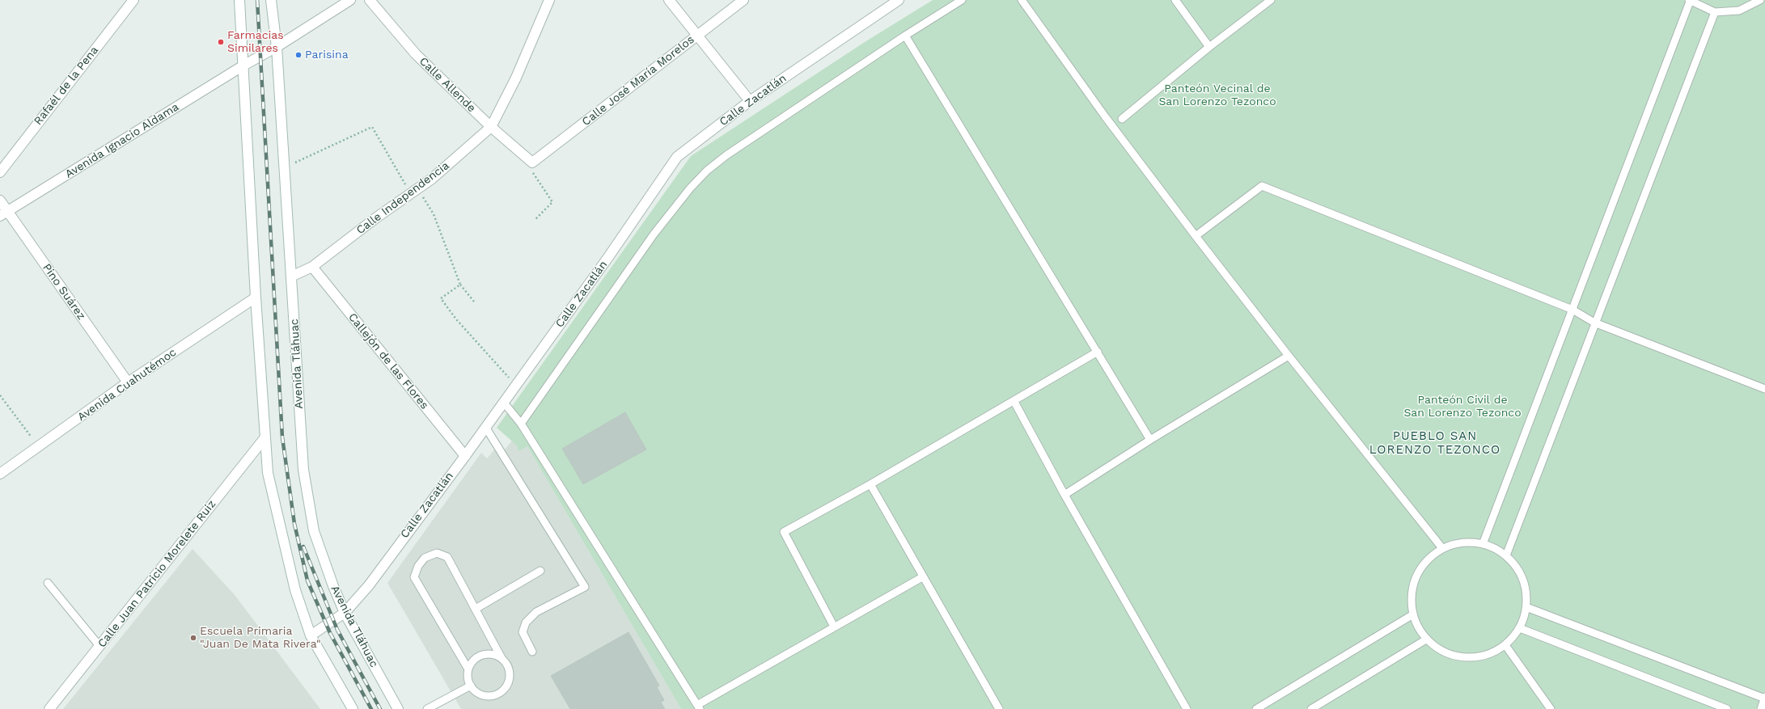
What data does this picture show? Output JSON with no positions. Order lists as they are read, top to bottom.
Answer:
{
  "streets": {
    "street": [
      "Calle José María Morelos",
      "Calle Allende",
      "Rafaél de la Pena",
      "Calle Zacatlán",
      "Avenida Ignacio Aldama",
      "Calle Independencia",
      "Pino Suárez",
      "Callejón de las Flores",
      "Avenida Tláhuac",
      "Avenida Cuahutémoc",
      "Calle Juan Patricio Morelete Ruiz"
    ]
  },
  "crossings": [
    ["Calle José María Morelos", "Calle Allende"],
    ["Calle Allende", "Calle Independencia"],
    ["Calle Zacatlán", "Callejón de las Flores"],
    ["Calle Zacatlán", "Avenida Tláhuac"],
    ["Avenida Ignacio Aldama", "Pino Suárez"],
    ["Avenida Ignacio Aldama", "Avenida Tláhuac"],
    ["Calle Independencia", "Callejón de las Flores"],
    ["Calle Independencia", "Avenida Tláhuac"],
    ["Pino Suárez", "Avenida Cuahutémoc"]
  ],
  "districts": ["PUEBLO SAN LORENZO TEZONCO"],
  "parks": ["Panteón Vecinal de San Lorenzo Tezonco", "Panteón Civil de San Lorenzo Tezonco"],
  "places": ["Farmacias Similares", "Parisina", "Escuela Primaria \"Juan De Mata Rivera\""]
}
